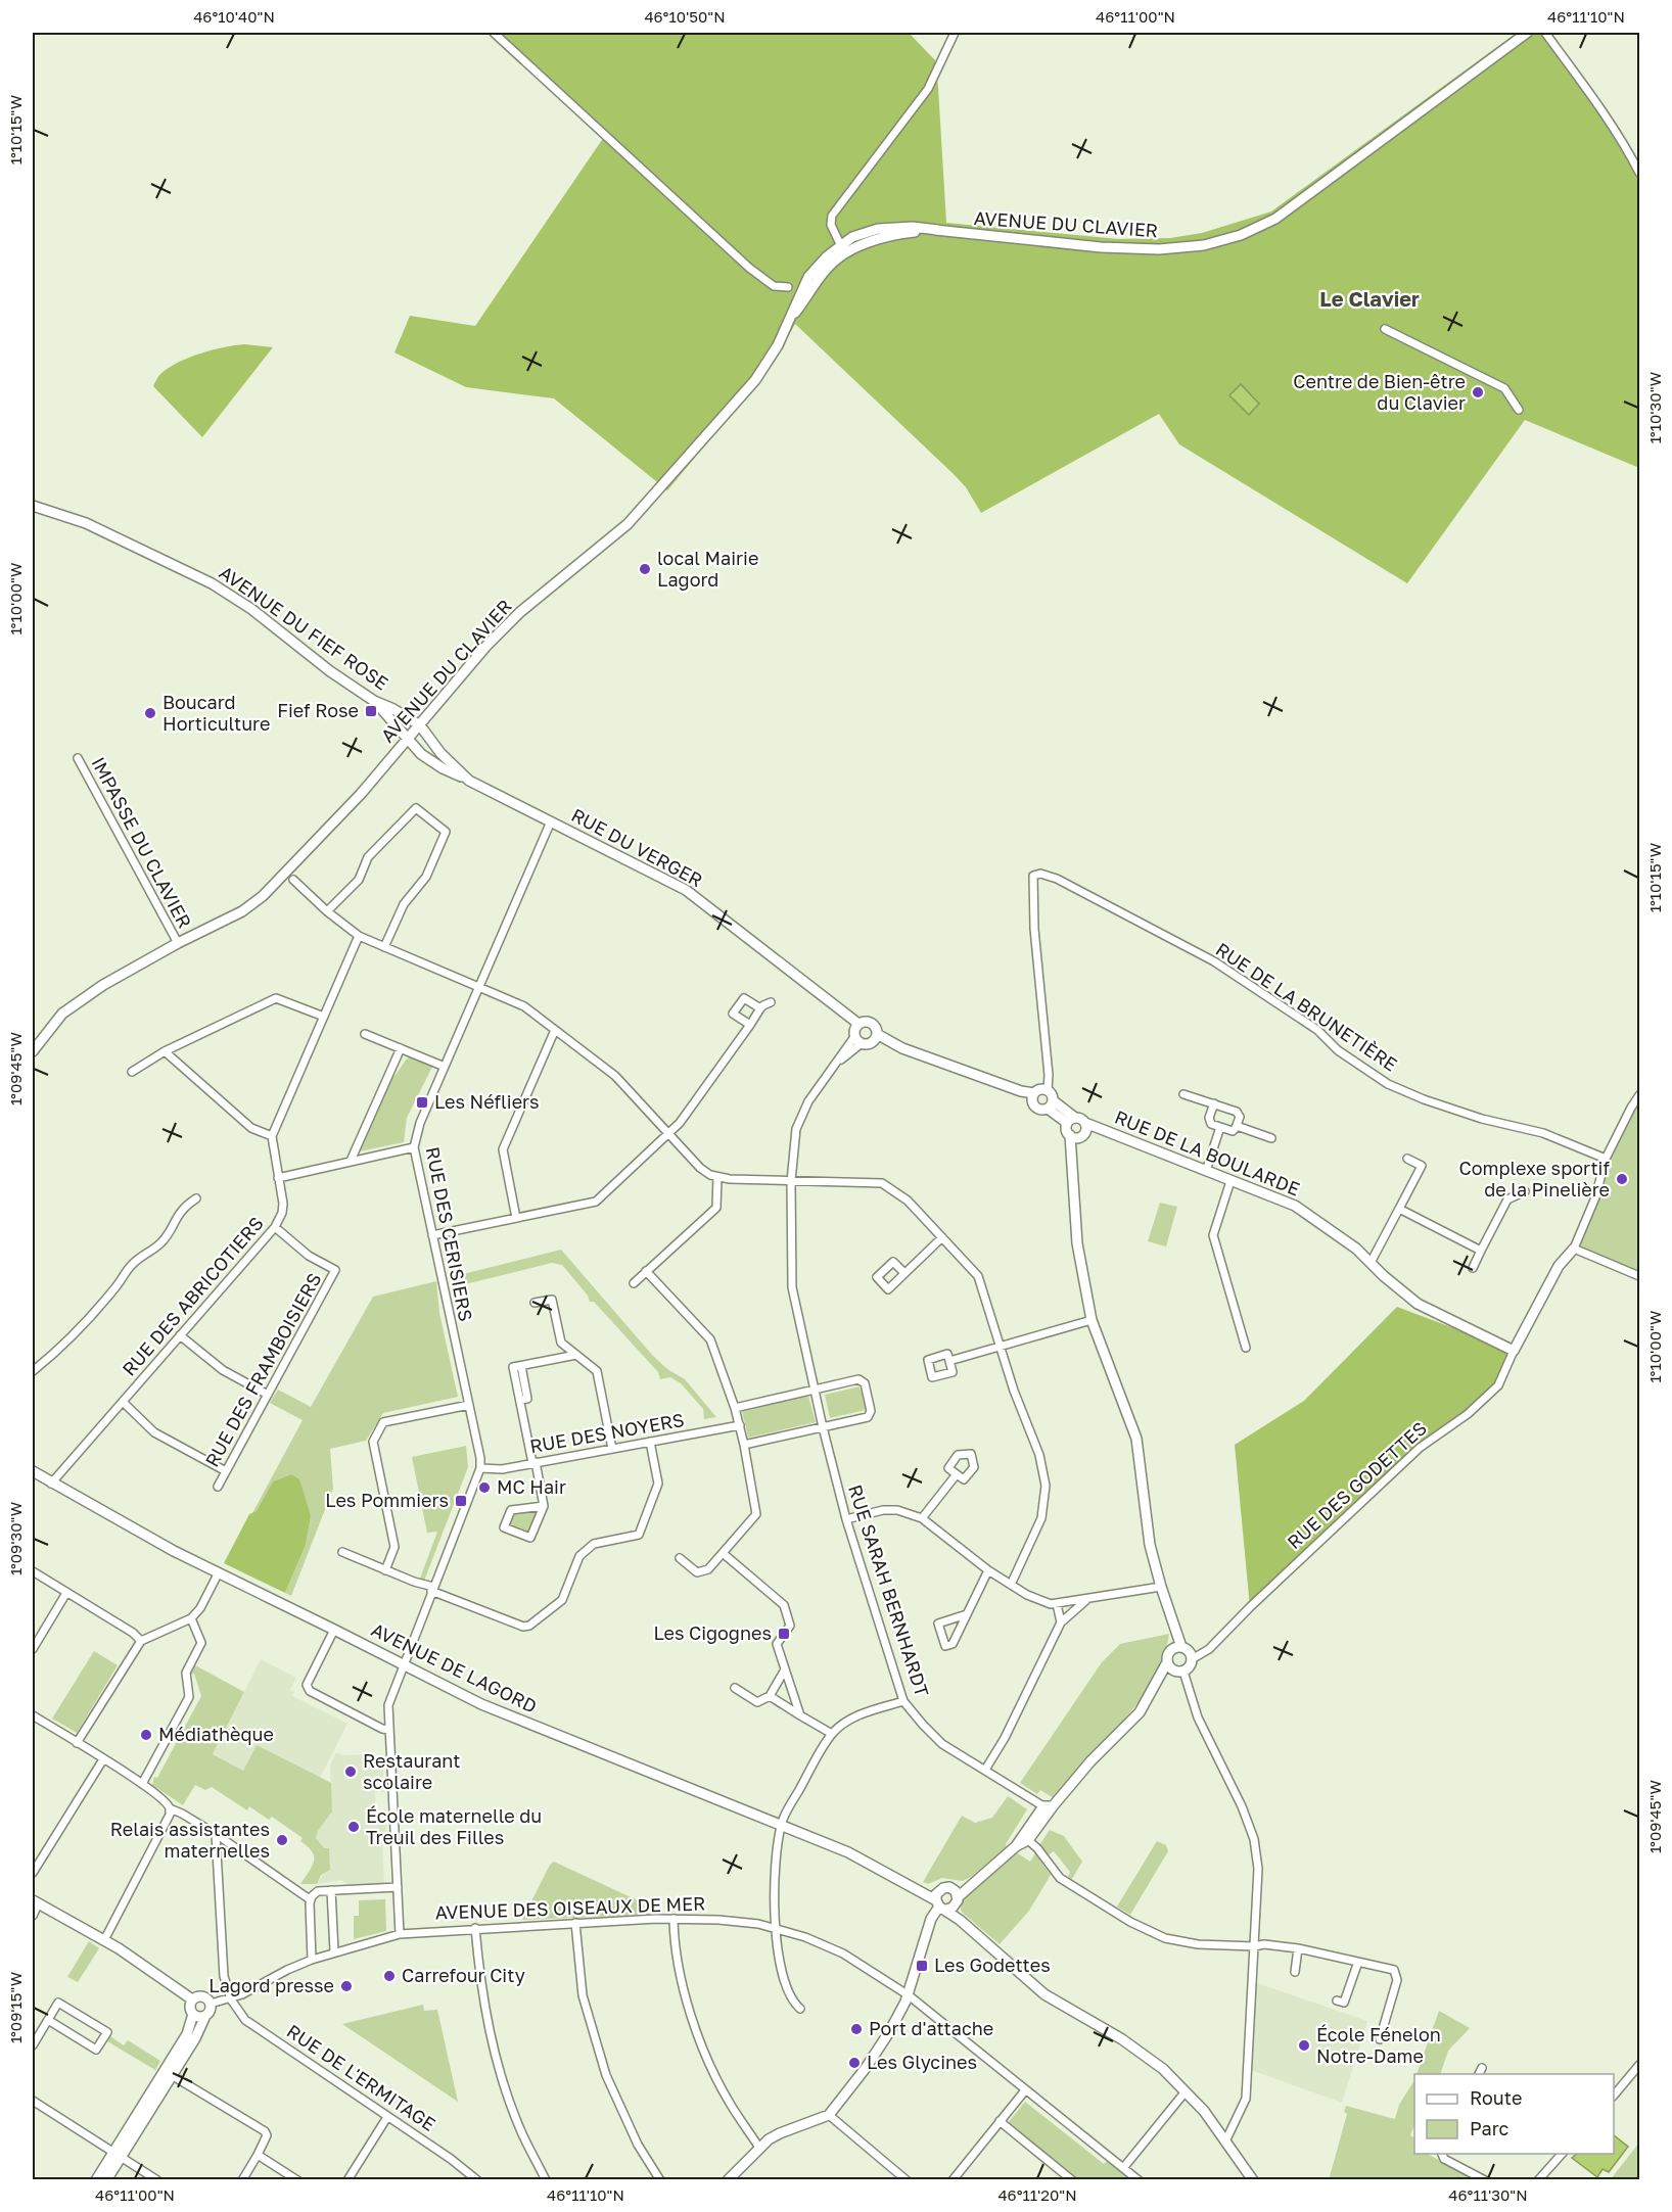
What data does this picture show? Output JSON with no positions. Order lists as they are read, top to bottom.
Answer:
{
  "streets": {
    "street": [
      "AVENUE DU CLAVIER",
      "AVENUE DU FIEF ROSE",
      "IMPASSE DU CLAVIER",
      "RUE DU VERGER",
      "RUE DE LA BRUNETIÈRE",
      "RUE DE LA BOULARDE",
      "RUE DES CERISIERS",
      "RUE DES ABRICOTIERS",
      "RUE DES FRAMBOISIERS",
      "RUE DES NOYERS",
      "RUE DES GODETTES",
      "RUE SARAH BERNHARDT",
      "AVENUE DE LAGORD",
      "AVENUE DES OISEAUX DE MER",
      "RUE DE L'ERMITAGE"
    ]
  },
  "crossings": [
    ["AVENUE DU CLAVIER", "AVENUE DU FIEF ROSE"],
    ["AVENUE DU CLAVIER", "IMPASSE DU CLAVIER"],
    ["AVENUE DU CLAVIER", "RUE DU VERGER"],
    ["AVENUE DU FIEF ROSE", "RUE DU VERGER"],
    ["RUE DU VERGER", "RUE DE LA BRUNETIÈRE"],
    ["RUE DU VERGER", "RUE DES CERISIERS"],
    ["RUE DU VERGER", "RUE SARAH BERNHARDT"],
    ["RUE DE LA BRUNETIÈRE", "RUE DES GODETTES"],
    ["RUE DE LA BOULARDE", "RUE DES GODETTES"],
    ["RUE DES CERISIERS", "RUE DES NOYERS"],
    ["RUE DES CERISIERS", "AVENUE DE LAGORD"],
    ["RUE DES CERISIERS", "AVENUE DES OISEAUX DE MER"],
    ["RUE DES ABRICOTIERS", "RUE DES FRAMBOISIERS"],
    ["RUE DES ABRICOTIERS", "AVENUE DE LAGORD"],
    ["AVENUE DES OISEAUX DE MER", "RUE DE L'ERMITAGE"]
  ],
  "districts": ["Le Clavier"],
  "places": {
    "other": [
      "Centre de Bien-être du Clavier",
      "local Mairie Lagord",
      "Boucard Horticulture",
      "Complexe sportif de la Pinelière",
      "MC Hair",
      "Médiathèque",
      "Restaurant scolaire",
      "École maternelle du Treuil des Filles",
      "Relais assistantes maternelles",
      "Carrefour City",
      "Lagord presse",
      "Port d'attache",
      "École Fénelon Notre-Dame",
      "Les Glycines"
    ],
    "transit": [
      "Fief Rose",
      "Les Néfliers",
      "Les Pommiers",
      "Les Cigognes",
      "Les Godettes"
    ]
  },
  "legend": ["Route", "Parc"],
  "coordinates": [
    "46°10'40\"N",
    "46°10'50\"N",
    "46°11'00\"N",
    "46°11'10\"N",
    "1°10'15\"W",
    "1°10'30\"W",
    "1°10'00\"W",
    "1°09'45\"W",
    "1°09'30\"W",
    "1°09'15\"W",
    "46°11'20\"N",
    "46°11'30\"N"
  ]
}
